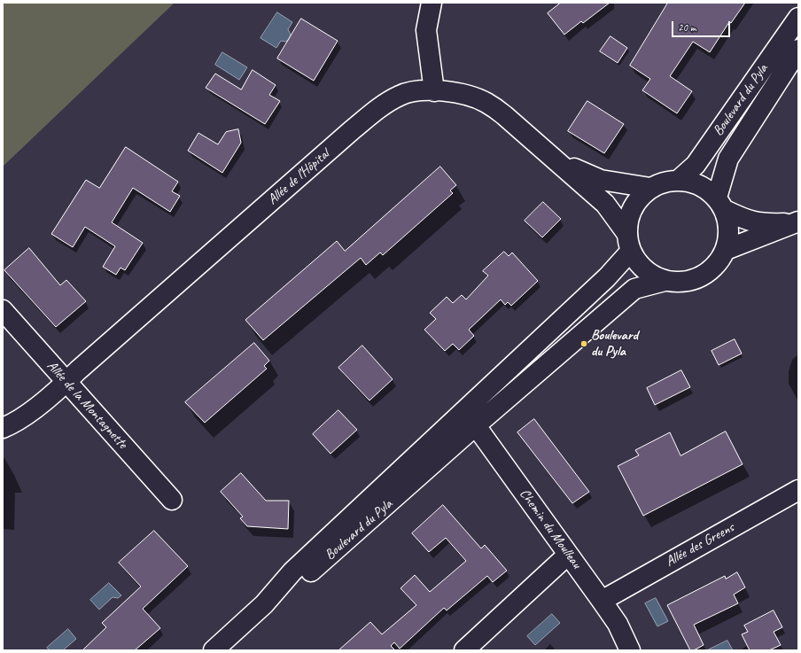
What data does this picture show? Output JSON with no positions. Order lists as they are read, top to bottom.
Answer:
{
  "streets": {
    "street": [
      "Boulevard du Pyla",
      "Allée de l’Hôpital",
      "Allée de la Montagnette",
      "Chemin du Moulleau",
      "Allée des Greens"
    ]
  },
  "crossings": [
    ["Boulevard du Pyla", "Allée de l’Hôpital"],
    ["Boulevard du Pyla", "Chemin du Moulleau"],
    ["Allée de l’Hôpital", "Allée de la Montagnette"],
    ["Chemin du Moulleau", "Allée des Greens"]
  ],
  "places": ["Boulevard du Pyla"],
  "scale_bar": "20 m"
}
